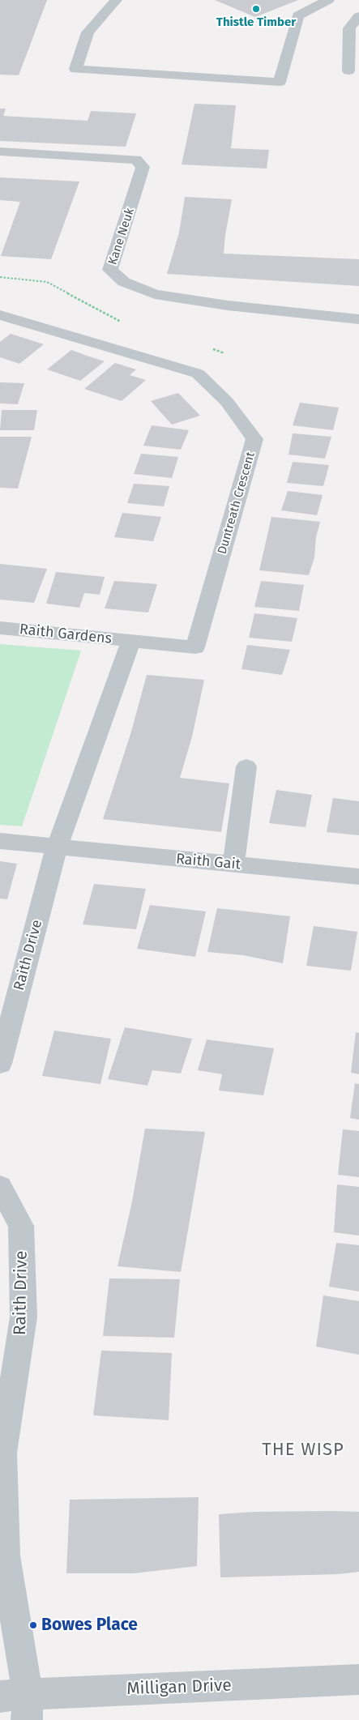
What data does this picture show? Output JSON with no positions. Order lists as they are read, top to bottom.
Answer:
{
  "streets": {
    "street": [
      "Kane Neuk",
      "Duntreath Crescent",
      "Raith Gardens",
      "Raith Gait",
      "Raith Drive",
      "Milligan Drive"
    ]
  },
  "crossings": [
    ["Duntreath Crescent", "Raith Gardens"],
    ["Duntreath Crescent", "Raith Drive"],
    ["Raith Gardens", "Raith Drive"],
    ["Raith Gait", "Raith Drive"],
    ["Raith Drive", "Milligan Drive"]
  ],
  "districts": ["THE WISP"],
  "places": ["Thistle Timber", "Bowes Place"]
}
